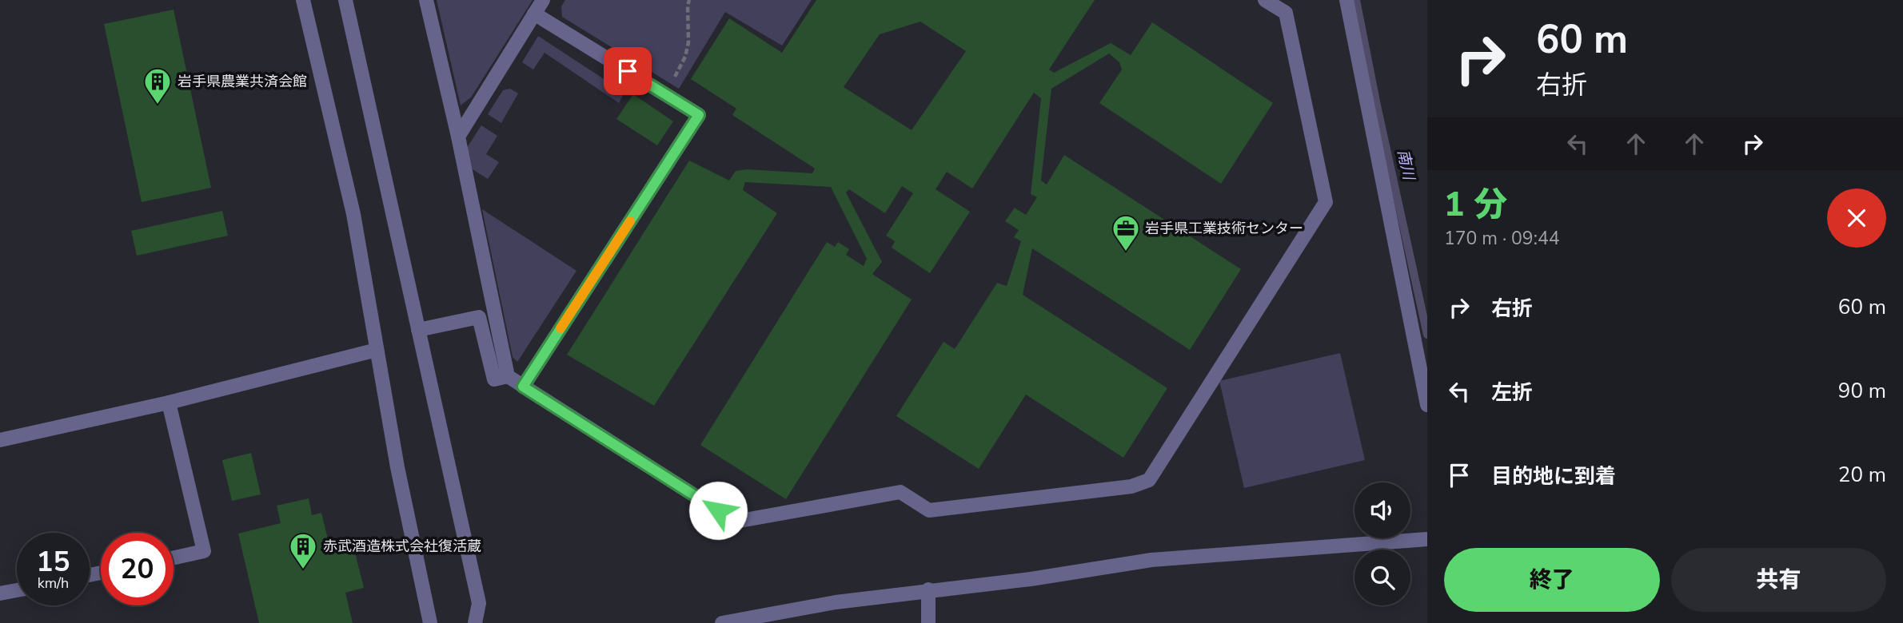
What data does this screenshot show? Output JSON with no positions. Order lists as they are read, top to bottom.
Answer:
{
  "water": ["南川"],
  "places": {
    "building": ["岩手県農業共済会館", "赤武酒造株式会社復活蔵"],
    "office": ["岩手県工業技術センター"]
  },
  "page": {
    "turn": ["60 m", "右折"],
    "heading": ["1 分", "170 m · 09:44"],
    "list": [
      {
        "name": "右折",
        "value": "60 m"
      },
      {
        "name": "左折",
        "value": "90 m"
      },
      {
        "name": "目的地に到着",
        "value": "20 m"
      }
    ],
    "speed": "15 km/h",
    "limit": "20",
    "buttons": ["終了", "共有"]
  }
}
